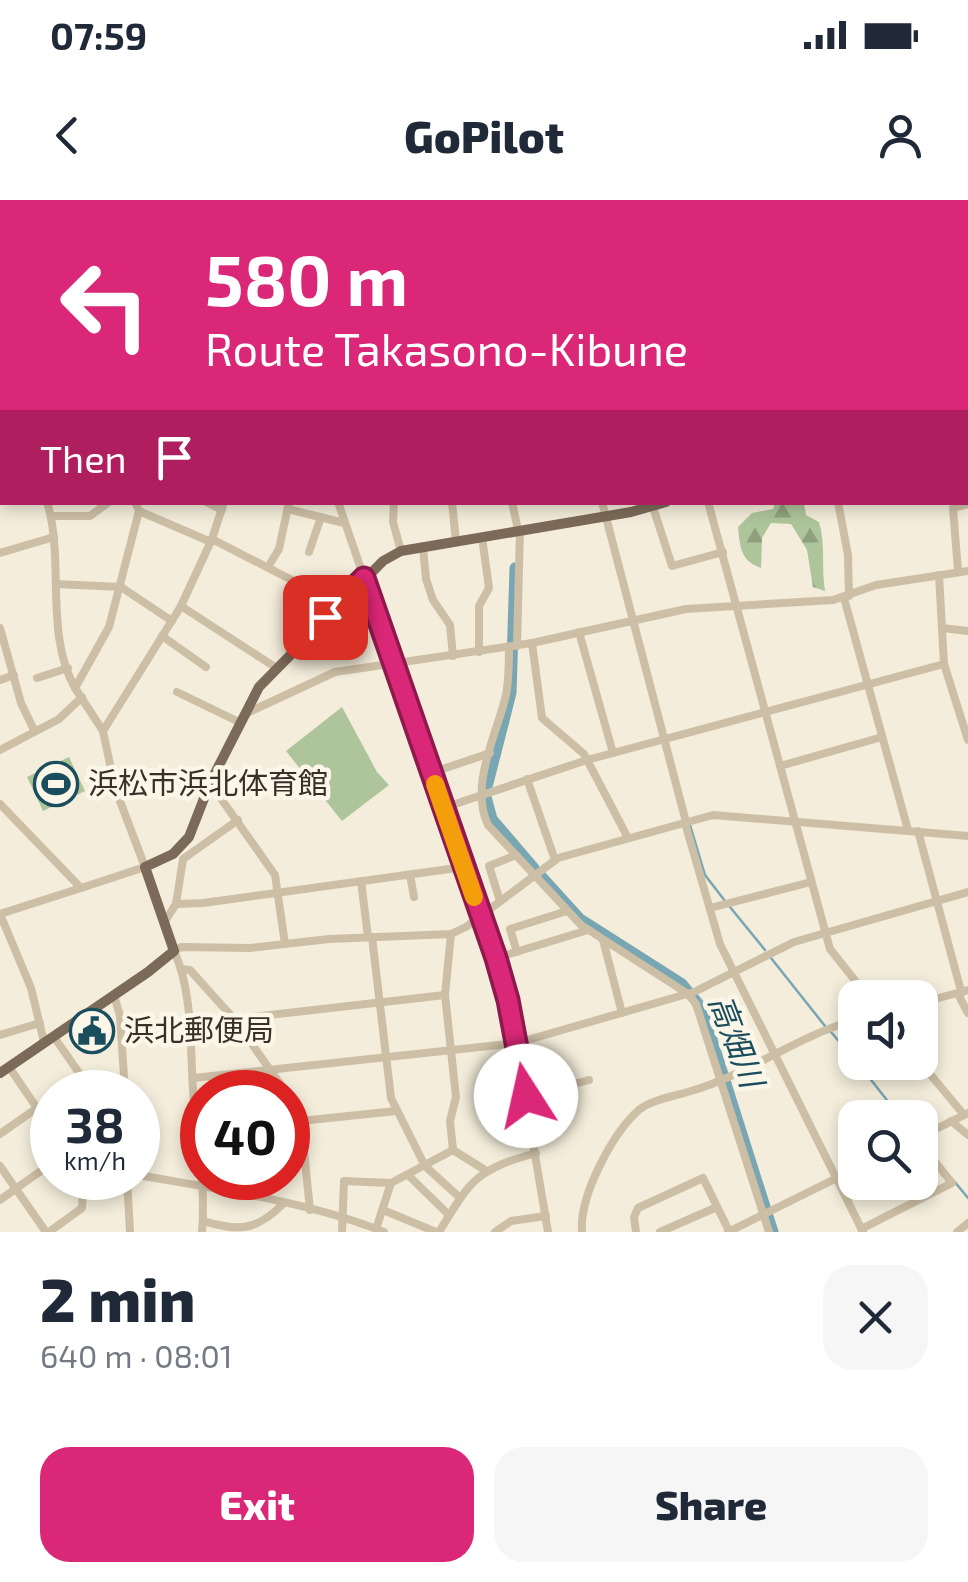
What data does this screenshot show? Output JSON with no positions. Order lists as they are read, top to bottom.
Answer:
{
  "water": ["高畑川"],
  "places": {
    "sports": ["浜松市浜北体育館"],
    "public building": ["浜北郵便局"]
  },
  "page": {
    "status": "07:59",
    "header": "GoPilot",
    "turn": ["580 m", "Route Takasono-Kibune"],
    "then": "Then",
    "speed": "38 km/h",
    "limit": "40",
    "heading": ["2 min", "640 m · 08:01"],
    "buttons": ["Exit", "Share"]
  }
}
